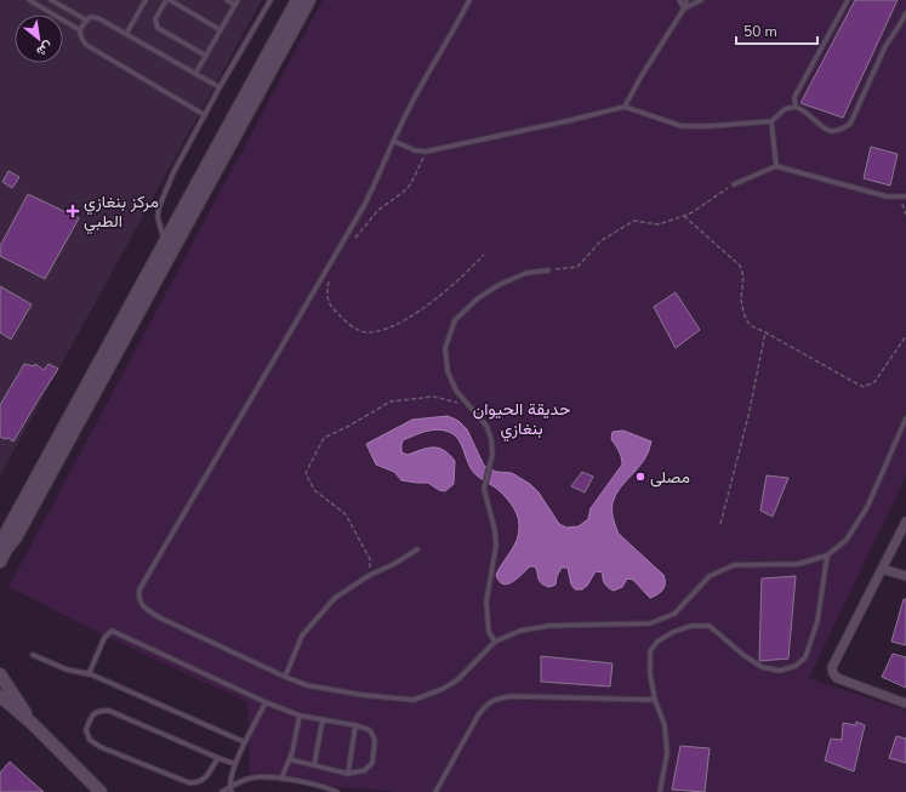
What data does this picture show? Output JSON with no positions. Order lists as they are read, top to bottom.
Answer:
{
  "parks": ["حديقة الحيوان بنغازي"],
  "places": {
    "health": ["مركز بنغازي الطبي"],
    "other": ["مصلى"]
  },
  "scale_bar": "50 m",
  "north": "bottom right"
}
